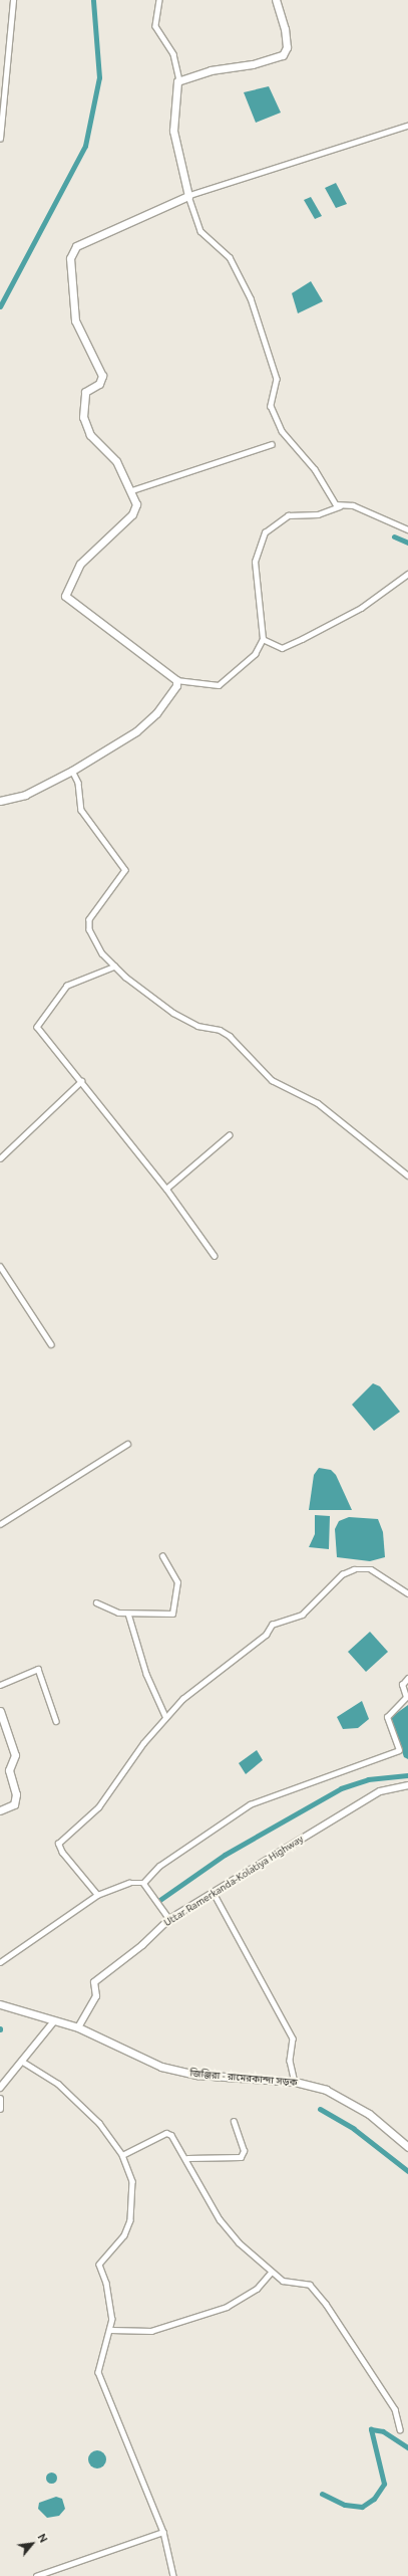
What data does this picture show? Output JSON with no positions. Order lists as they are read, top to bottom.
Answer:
{
  "streets": {
    "main road": ["জিঞ্জিরা - রামেরকান্দা সড়ক"],
    "street": ["Uttar Ramerkanda-Kolatiya Highway"]
  },
  "crossings": [
    ["Uttar Ramerkanda-Kolatiya Highway", "জিঞ্জিরা - রামেরকান্দা সড়ক"]
  ],
  "north": "top right"
}
